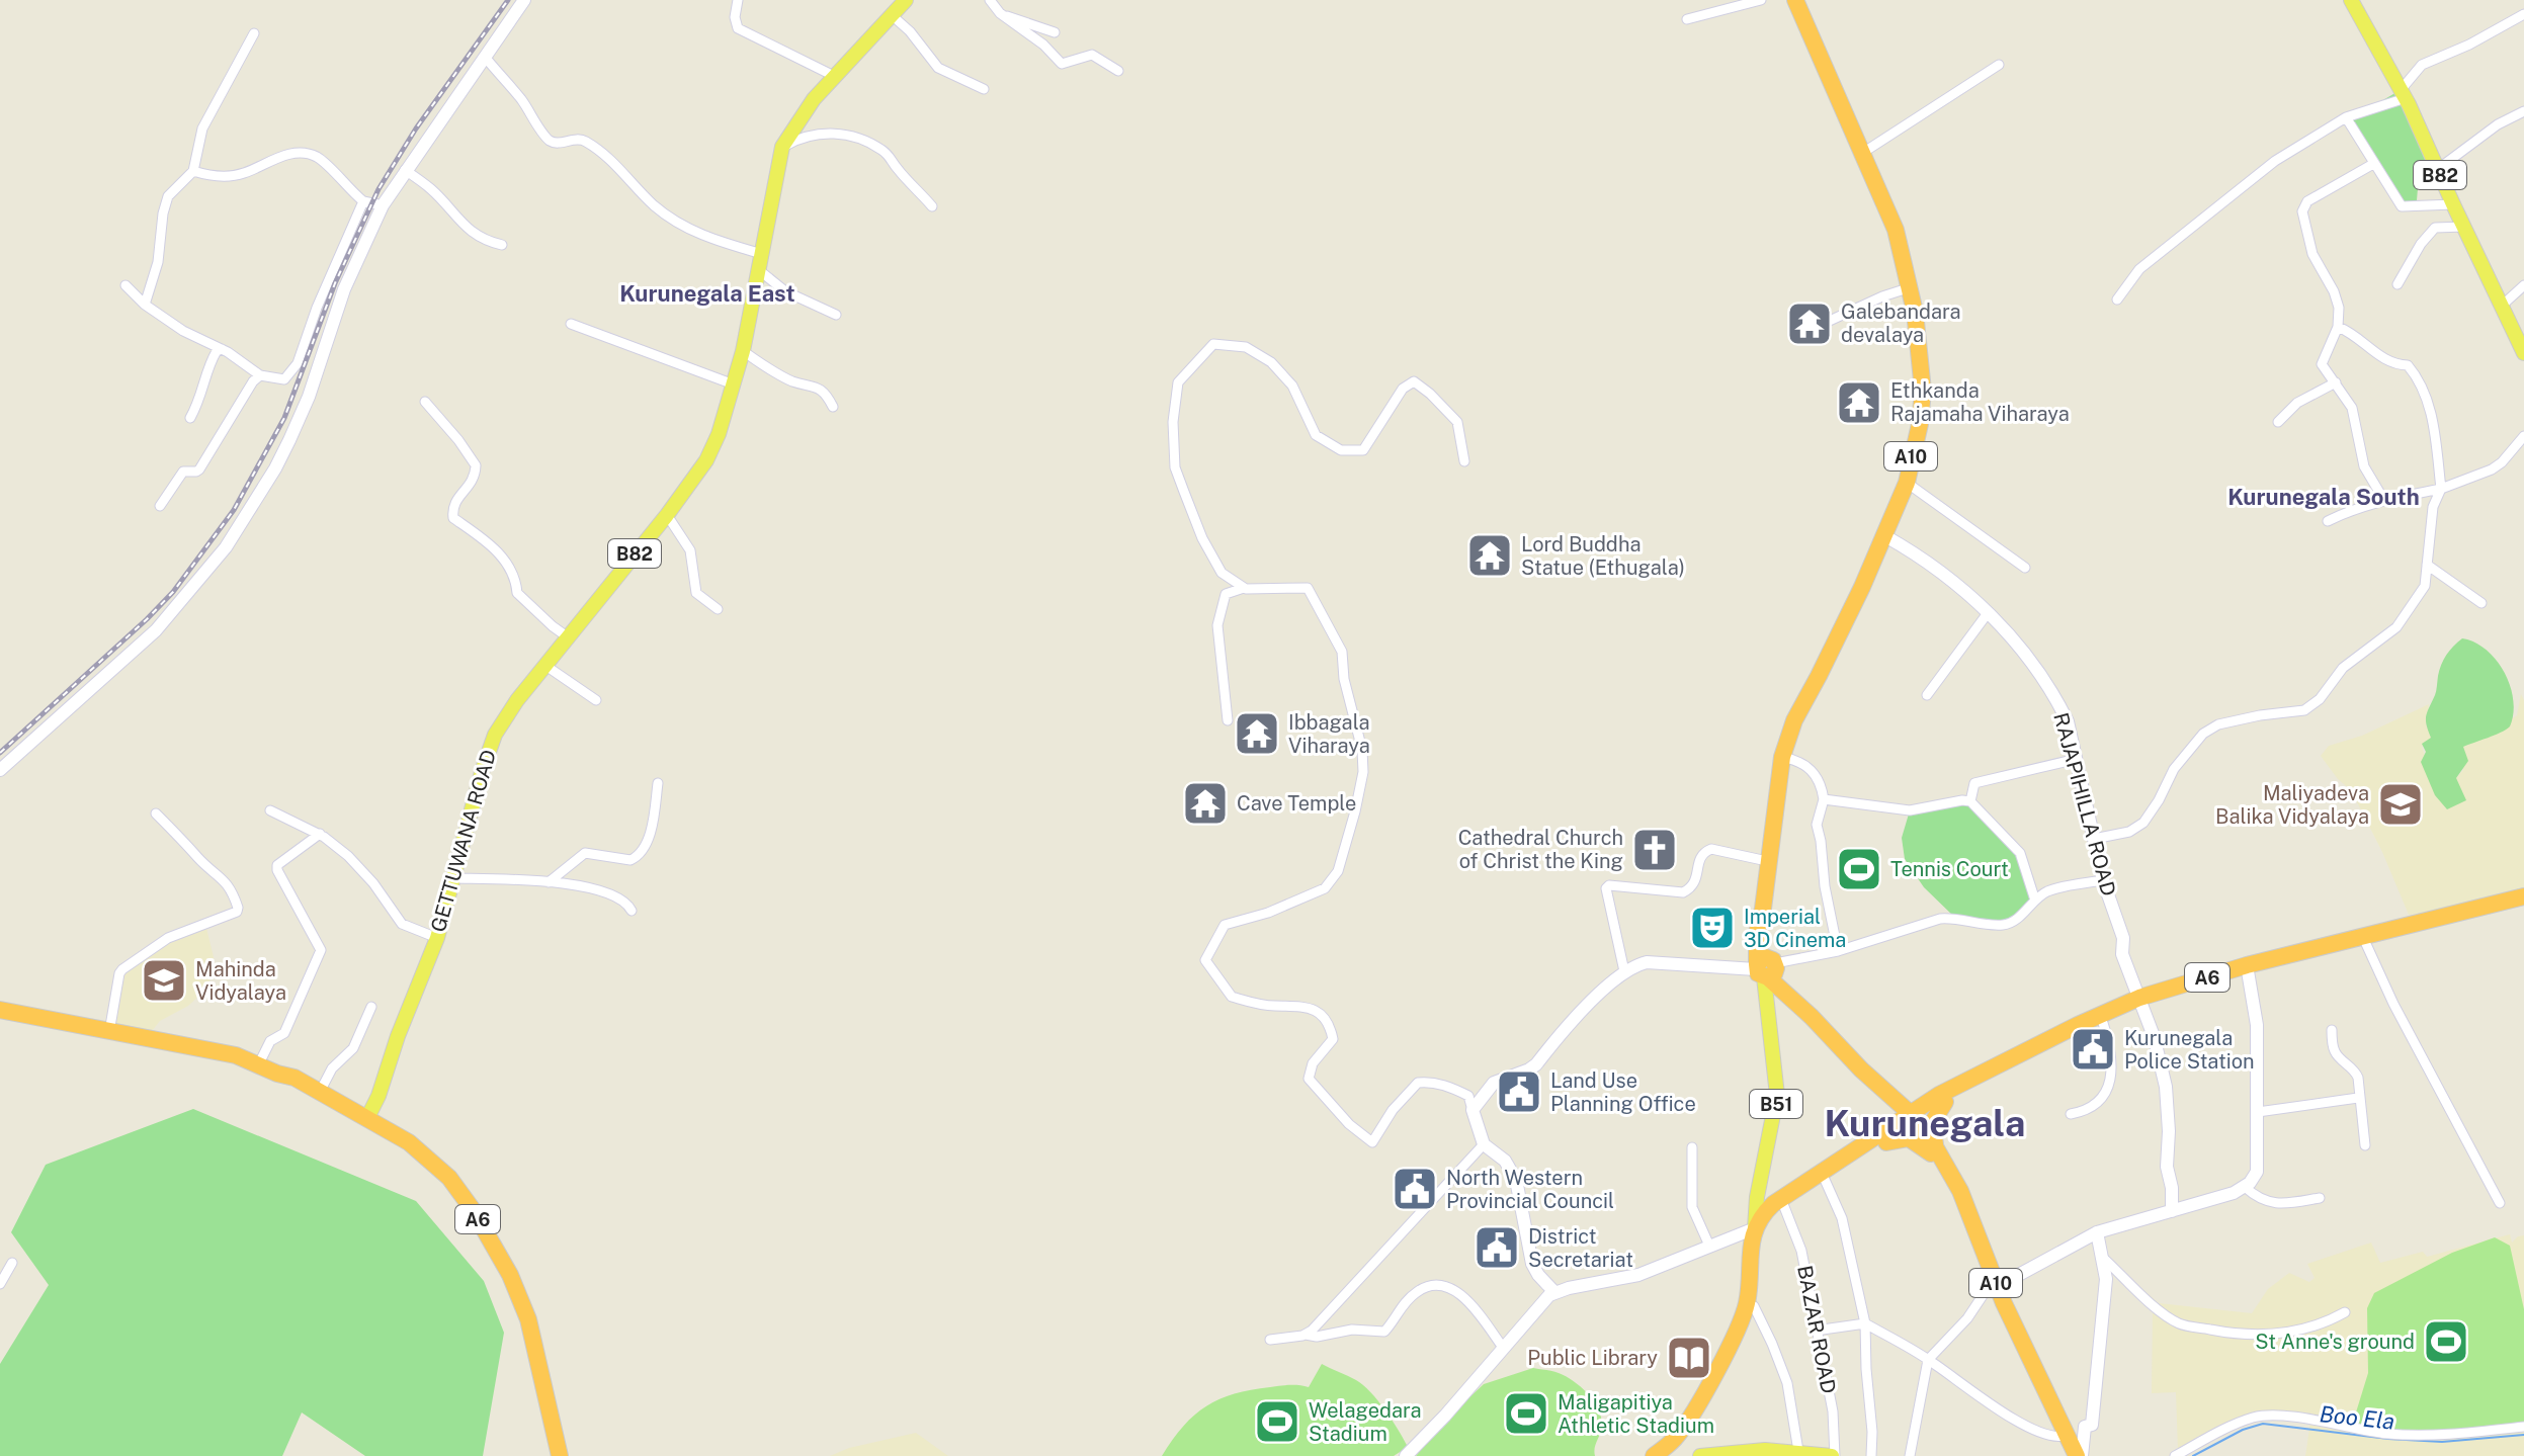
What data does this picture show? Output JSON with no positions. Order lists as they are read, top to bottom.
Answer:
{
  "streets": {
    "highway": ["A10", "A6"],
    "main road": ["B82", "GETTUWANA ROAD", "B51"],
    "street": ["RAJAPIHILLA ROAD", "BAZAR ROAD"]
  },
  "crossings": [
    ["A10", "RAJAPIHILLA ROAD"],
    ["A10", "A6"],
    ["A10", "B51"],
    ["RAJAPIHILLA ROAD", "A6"],
    ["GETTUWANA ROAD", "A6"],
    ["A6", "B51"],
    ["A6", "BAZAR ROAD"]
  ],
  "districts": ["Kurunegala East", "Kurunegala South", "Kurunegala"],
  "water": ["Boo Ela"],
  "places": {
    "temple": [
      "Galebandara devalaya",
      "Ethkanda Rajamaha Viharaya",
      "Lord Buddha Statue (Ethugala)",
      "Ibbagala Viharaya",
      "Cave Temple"
    ],
    "school or university": ["Maliyadeva Balika Vidyalaya", "Mahinda Vidyalaya"],
    "church": ["Cathedral Church of Christ the King"],
    "sports": [
      "Tennis Court",
      "St Anne's ground",
      "Maligapitiya Athletic Stadium",
      "Welagedara Stadium"
    ],
    "theatre": ["Imperial 3D Cinema"],
    "public building": [
      "Kurunegala Police Station",
      "Land Use Planning Office",
      "North Western Provincial Council",
      "District Secretariat"
    ],
    "library": ["Public Library"]
  }
}
